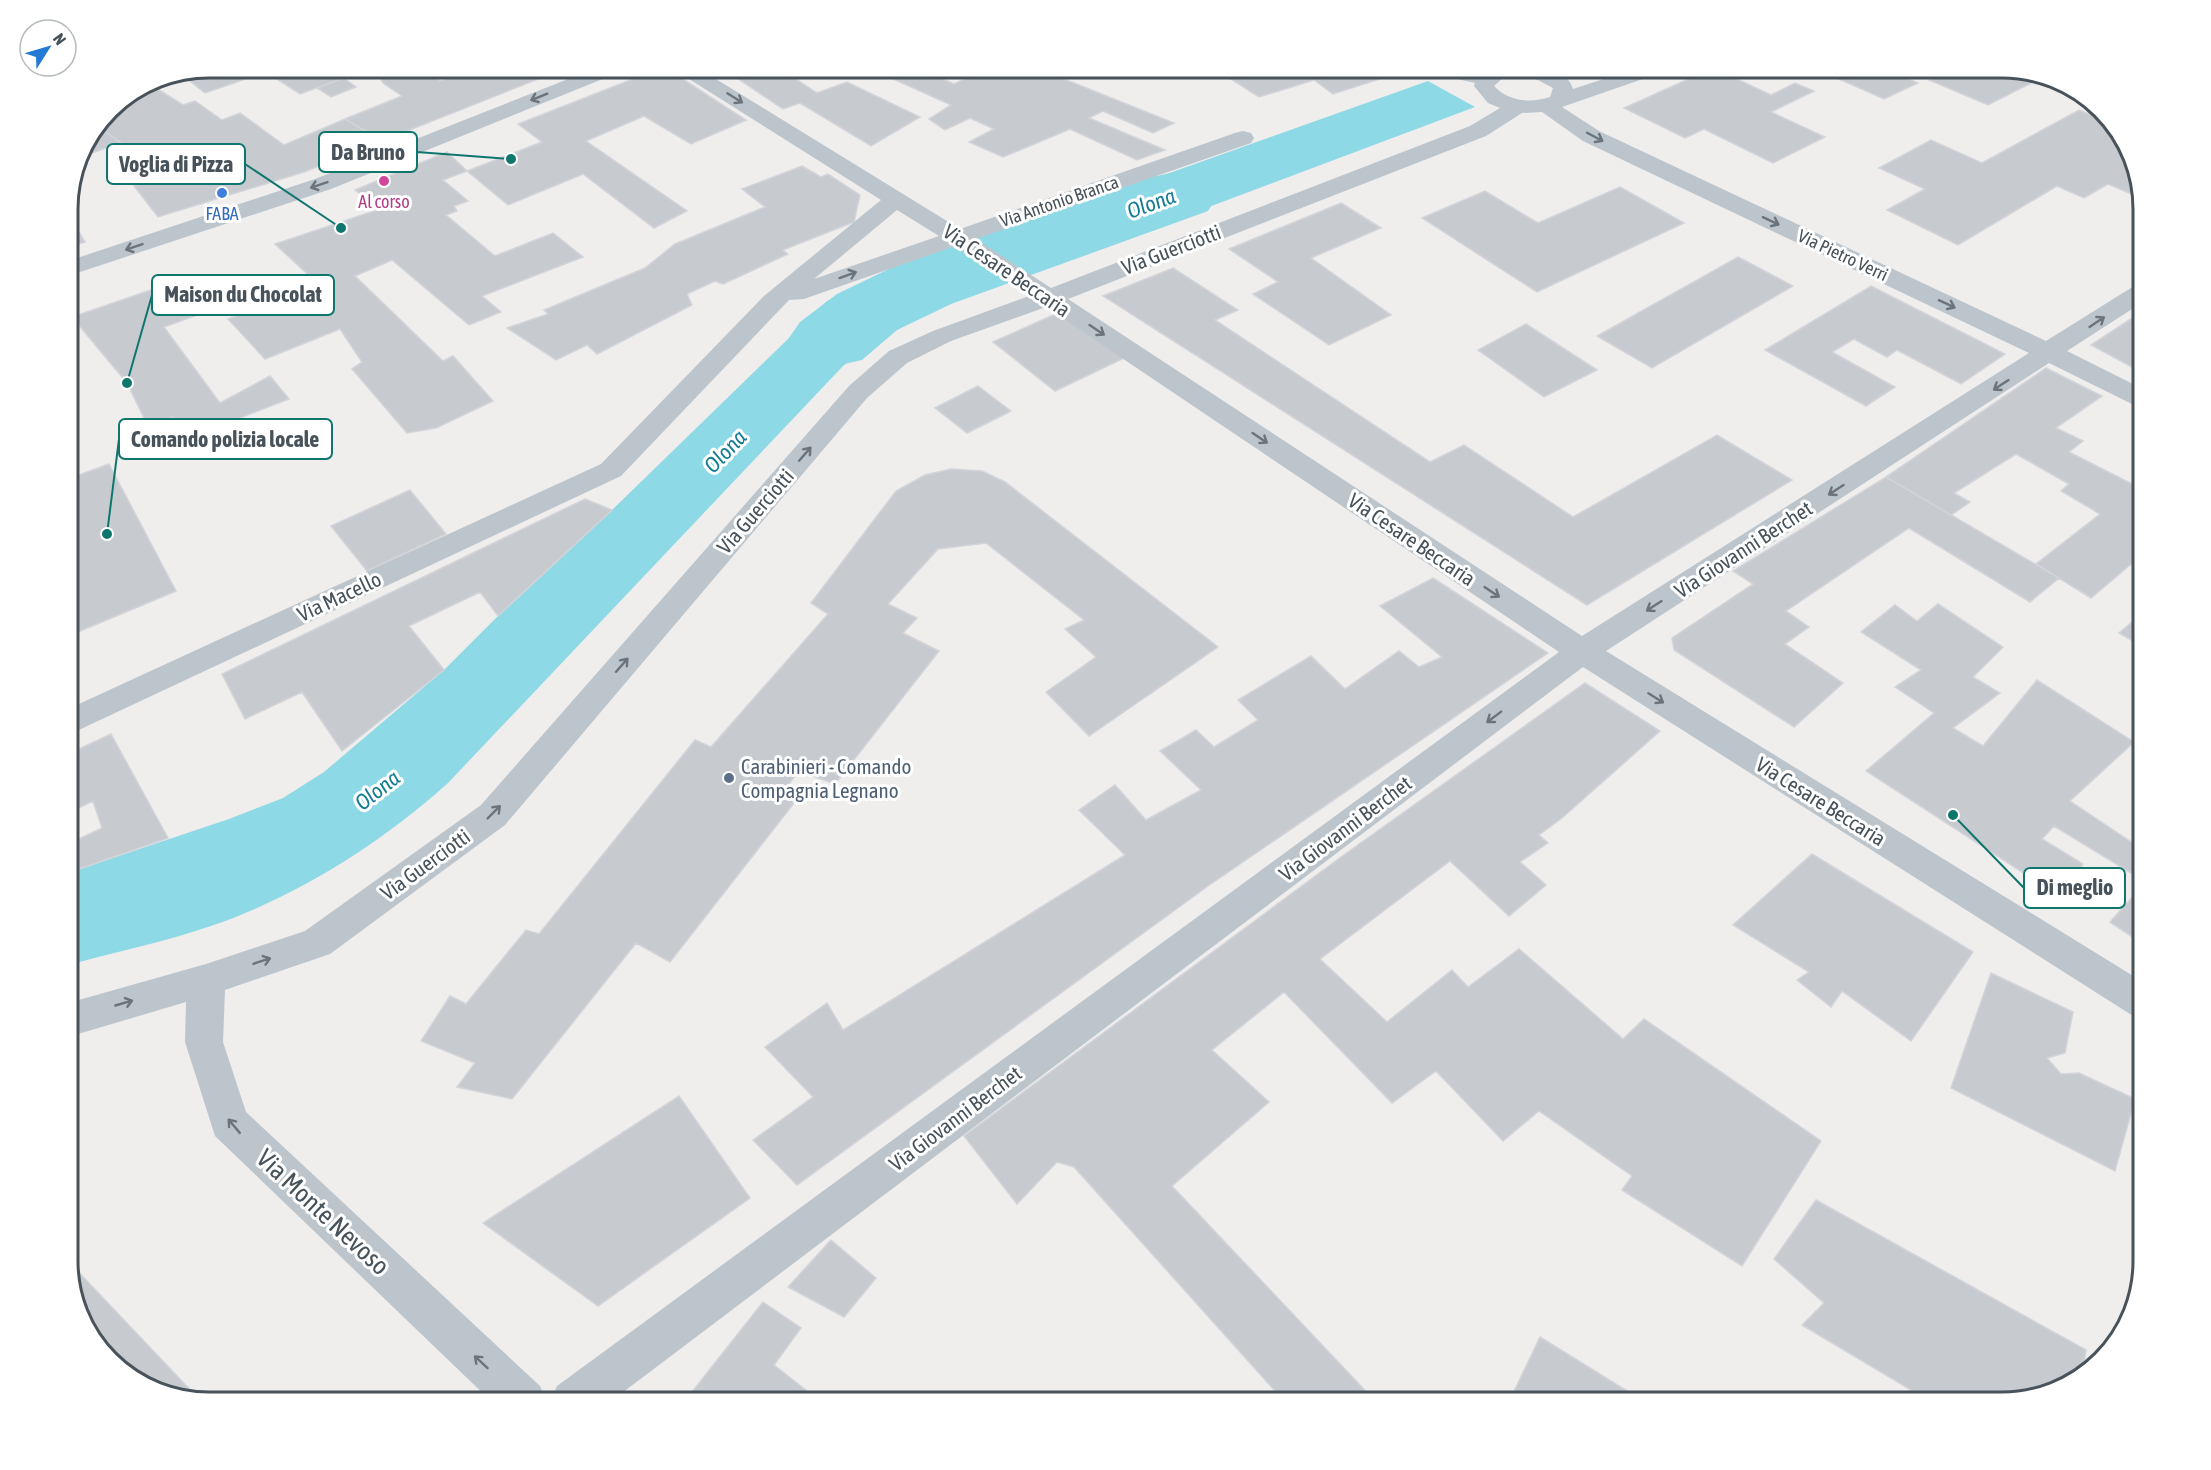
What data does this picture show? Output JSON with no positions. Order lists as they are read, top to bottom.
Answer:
{
  "streets": {
    "street": [
      "Via Antonio Branca",
      "Via Guerciotti",
      "Via Pietro Verri",
      "Via Cesare Beccaria",
      "Via Giovanni Berchet",
      "Via Macello",
      "Via Monte Nevoso"
    ]
  },
  "crossings": [
    ["Via Antonio Branca", "Via Cesare Beccaria"],
    ["Via Antonio Branca", "Via Macello"],
    ["Via Guerciotti", "Via Pietro Verri"],
    ["Via Guerciotti", "Via Cesare Beccaria"],
    ["Via Guerciotti", "Via Monte Nevoso"],
    ["Via Pietro Verri", "Via Giovanni Berchet"],
    ["Via Cesare Beccaria", "Via Giovanni Berchet"]
  ],
  "one_way": [
    "Via Guerciotti",
    "Via Pietro Verri",
    "Via Cesare Beccaria",
    "Via Giovanni Berchet",
    "Via Monte Nevoso"
  ],
  "water": ["Olona"],
  "places": [
    "Da Bruno",
    "Al corso",
    "FABA",
    "Voglia di Pizza",
    "Maison du Chocolat",
    "Comando polizia locale",
    "Carabinieri - Comando Compagnia Legnano",
    "Di meglio"
  ],
  "north": "top right"
}
